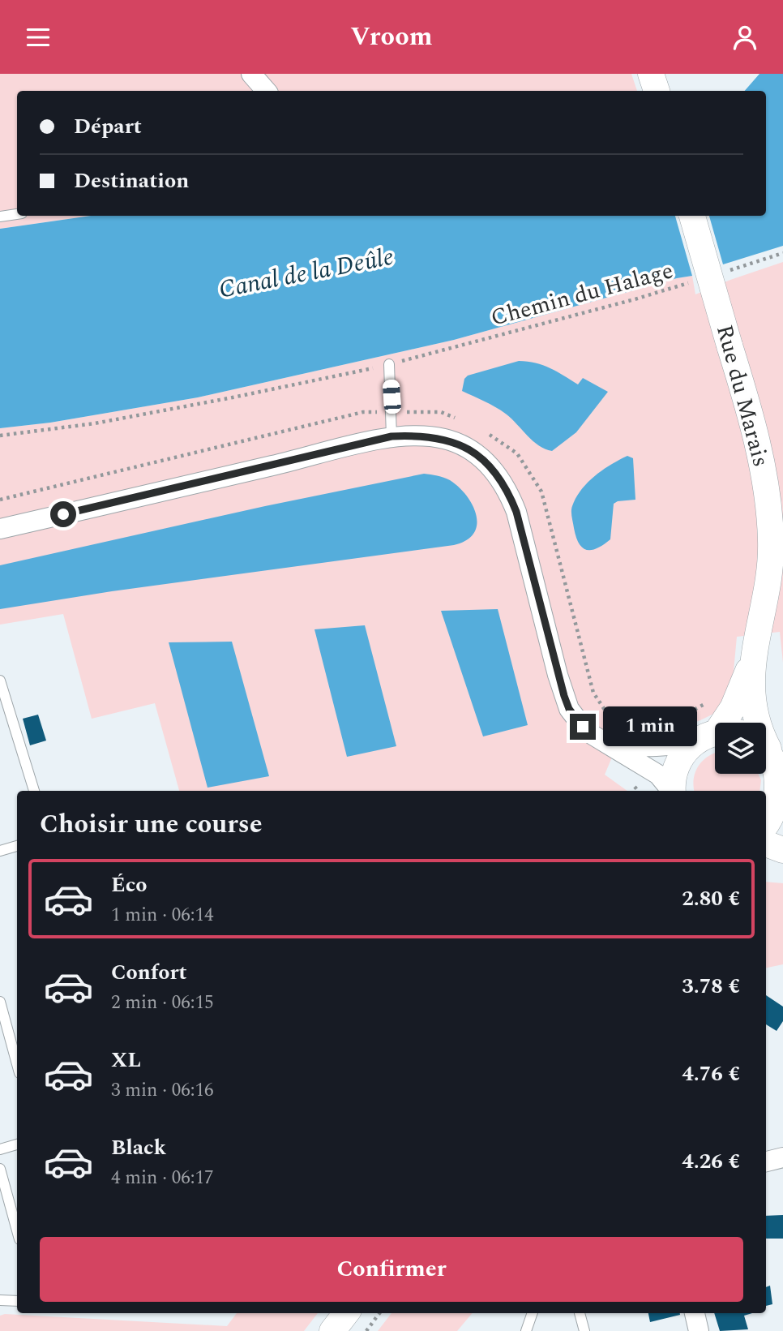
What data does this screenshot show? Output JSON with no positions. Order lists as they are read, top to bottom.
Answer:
{
  "streets": {
    "street": ["Rue du Marais"],
    "path": ["Chemin du Halage"]
  },
  "water": ["Canal de la Deûle"],
  "page": {
    "header": "Vroom",
    "banner": ["Départ", "Destination"],
    "bubble": "1 min",
    "heading": "Choisir une course",
    "list": [
      {
        "name": "Éco",
        "note": "1 min · 06:14",
        "value": "2.80 €"
      },
      {
        "name": "Confort",
        "note": "2 min · 06:15",
        "value": "3.78 €"
      },
      {
        "name": "XL",
        "note": "3 min · 06:16",
        "value": "4.76 €"
      },
      {
        "name": "Black",
        "note": "4 min · 06:17",
        "value": "4.26 €"
      }
    ],
    "buttons": "Confirmer"
  }
}
